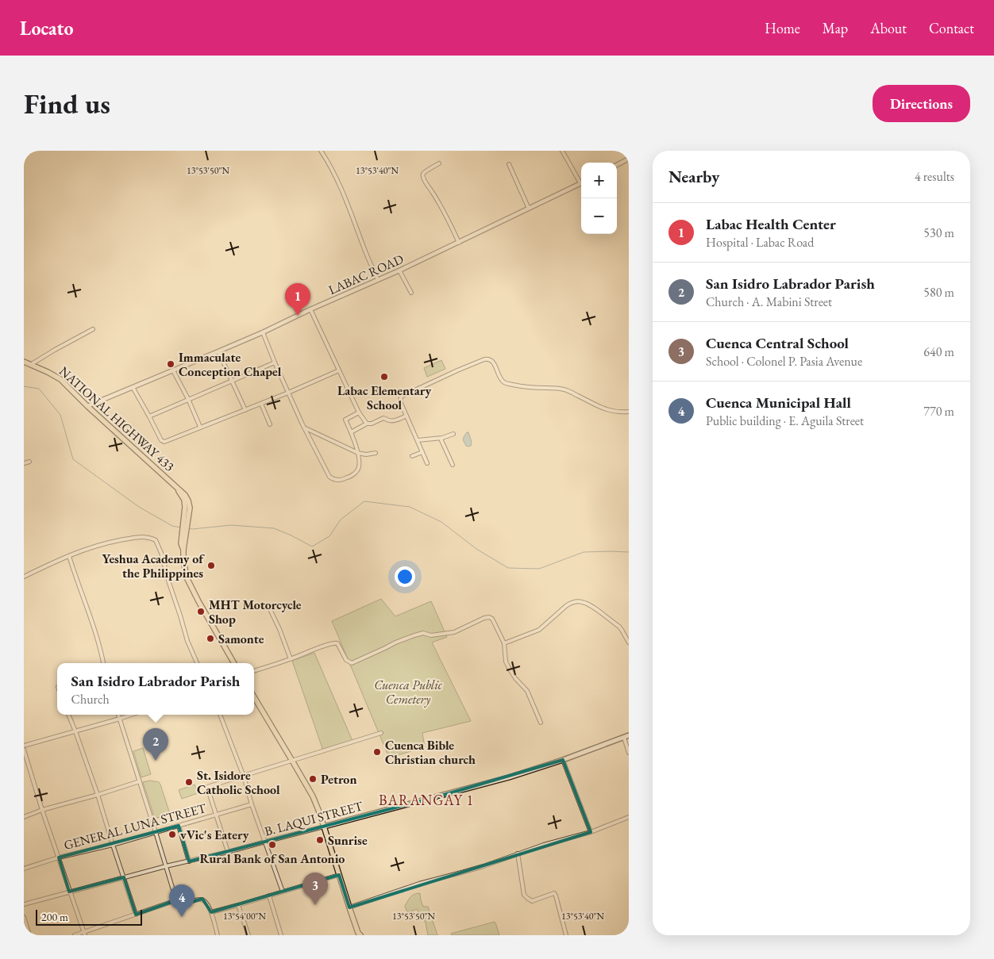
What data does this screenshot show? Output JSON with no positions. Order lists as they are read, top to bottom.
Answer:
{
  "streets": {
    "main road": ["NATIONAL HIGHWAY 433", "B. LAQUI STREET"],
    "street": ["LABAC ROAD", "GENERAL LUNA STREET"]
  },
  "crossings": [
    ["LABAC ROAD", "NATIONAL HIGHWAY 433"]
  ],
  "districts": ["BARANGAY 1"],
  "parks": ["Cuenca Public Cemetery"],
  "places": [
    "Immaculate Conception Chapel",
    "Labac Elementary School",
    "Yeshua Academy of the Philippines",
    "MHT Motorcycle Shop",
    "Samonte",
    "Cuenca Bible Christian church",
    "Petron",
    "St. Isidore Catholic School",
    "vVic's Eatery",
    "Sunrise",
    "Rural Bank of San Antonio"
  ],
  "scale_bar": "200 m",
  "page": {
    "header": "Locato",
    "nav": [
      "Home",
      "Map",
      "About",
      "Contact"
    ],
    "buttons": "Directions",
    "title": "Find us",
    "heading": ["Nearby", "4 results"],
    "map_buttons": ["+", "−"],
    "list": [
      {
        "mark": "1",
        "name": "Labac Health Center",
        "note": "Hospital · Labac Road",
        "value": "530 m"
      },
      {
        "mark": "2",
        "name": "San Isidro Labrador Parish",
        "note": "Church · A. Mabini Street",
        "value": "580 m"
      },
      {
        "mark": "3",
        "name": "Cuenca Central School",
        "note": "School · Colonel P. Pasia Avenue",
        "value": "640 m"
      },
      {
        "mark": "4",
        "name": "Cuenca Municipal Hall",
        "note": "Public building · E. Aguila Street",
        "value": "770 m"
      }
    ],
    "pins": [
      "1",
      "2",
      "3",
      "4"
    ],
    "popup": ["San Isidro Labrador Parish", "Church"],
    "scale": "200 m"
  },
  "coordinates": ["13°53'50\"N", "13°53'40\"N", "13°54'00\"N"]
}
